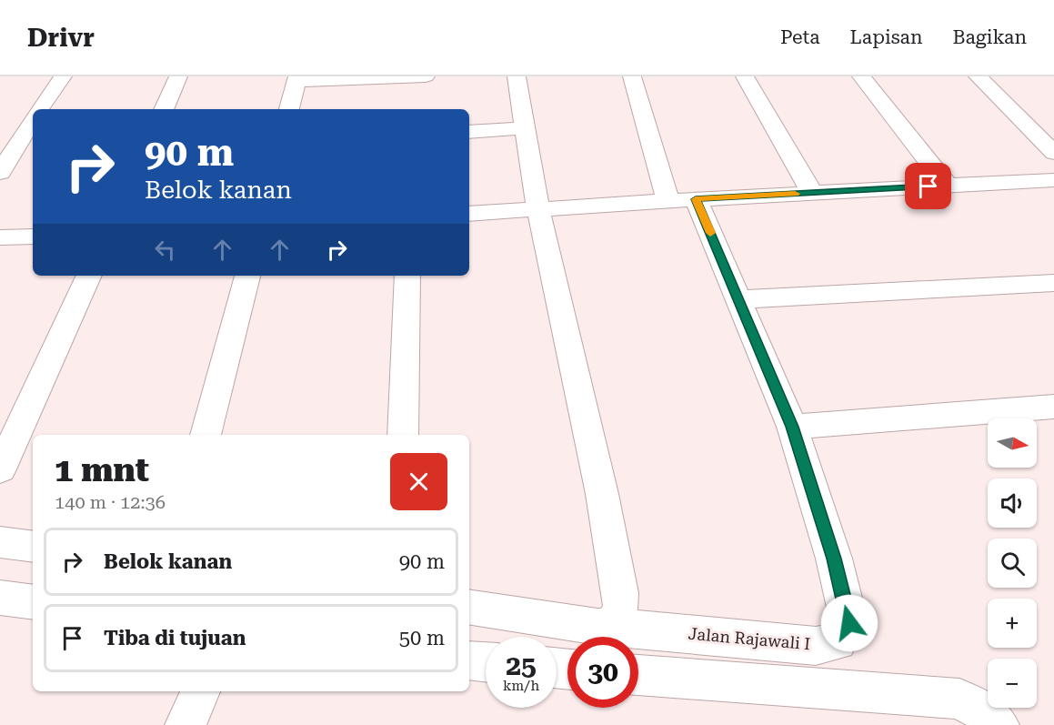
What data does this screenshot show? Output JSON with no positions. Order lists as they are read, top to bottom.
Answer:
{
  "streets": {
    "street": ["Jalan Rajawali I"]
  },
  "north": "right",
  "page": {
    "header": "Drivr",
    "nav": ["Peta", "Lapisan", "Bagikan"],
    "turn": ["90 m", "Belok kanan"],
    "map_buttons": ["+", "−"],
    "heading": ["1 mnt", "140 m · 12:36"],
    "list": [
      {
        "name": "Belok kanan",
        "value": "90 m"
      },
      {
        "name": "Tiba di tujuan",
        "value": "50 m"
      }
    ],
    "speed": "25 km/h",
    "limit": "30"
  }
}
